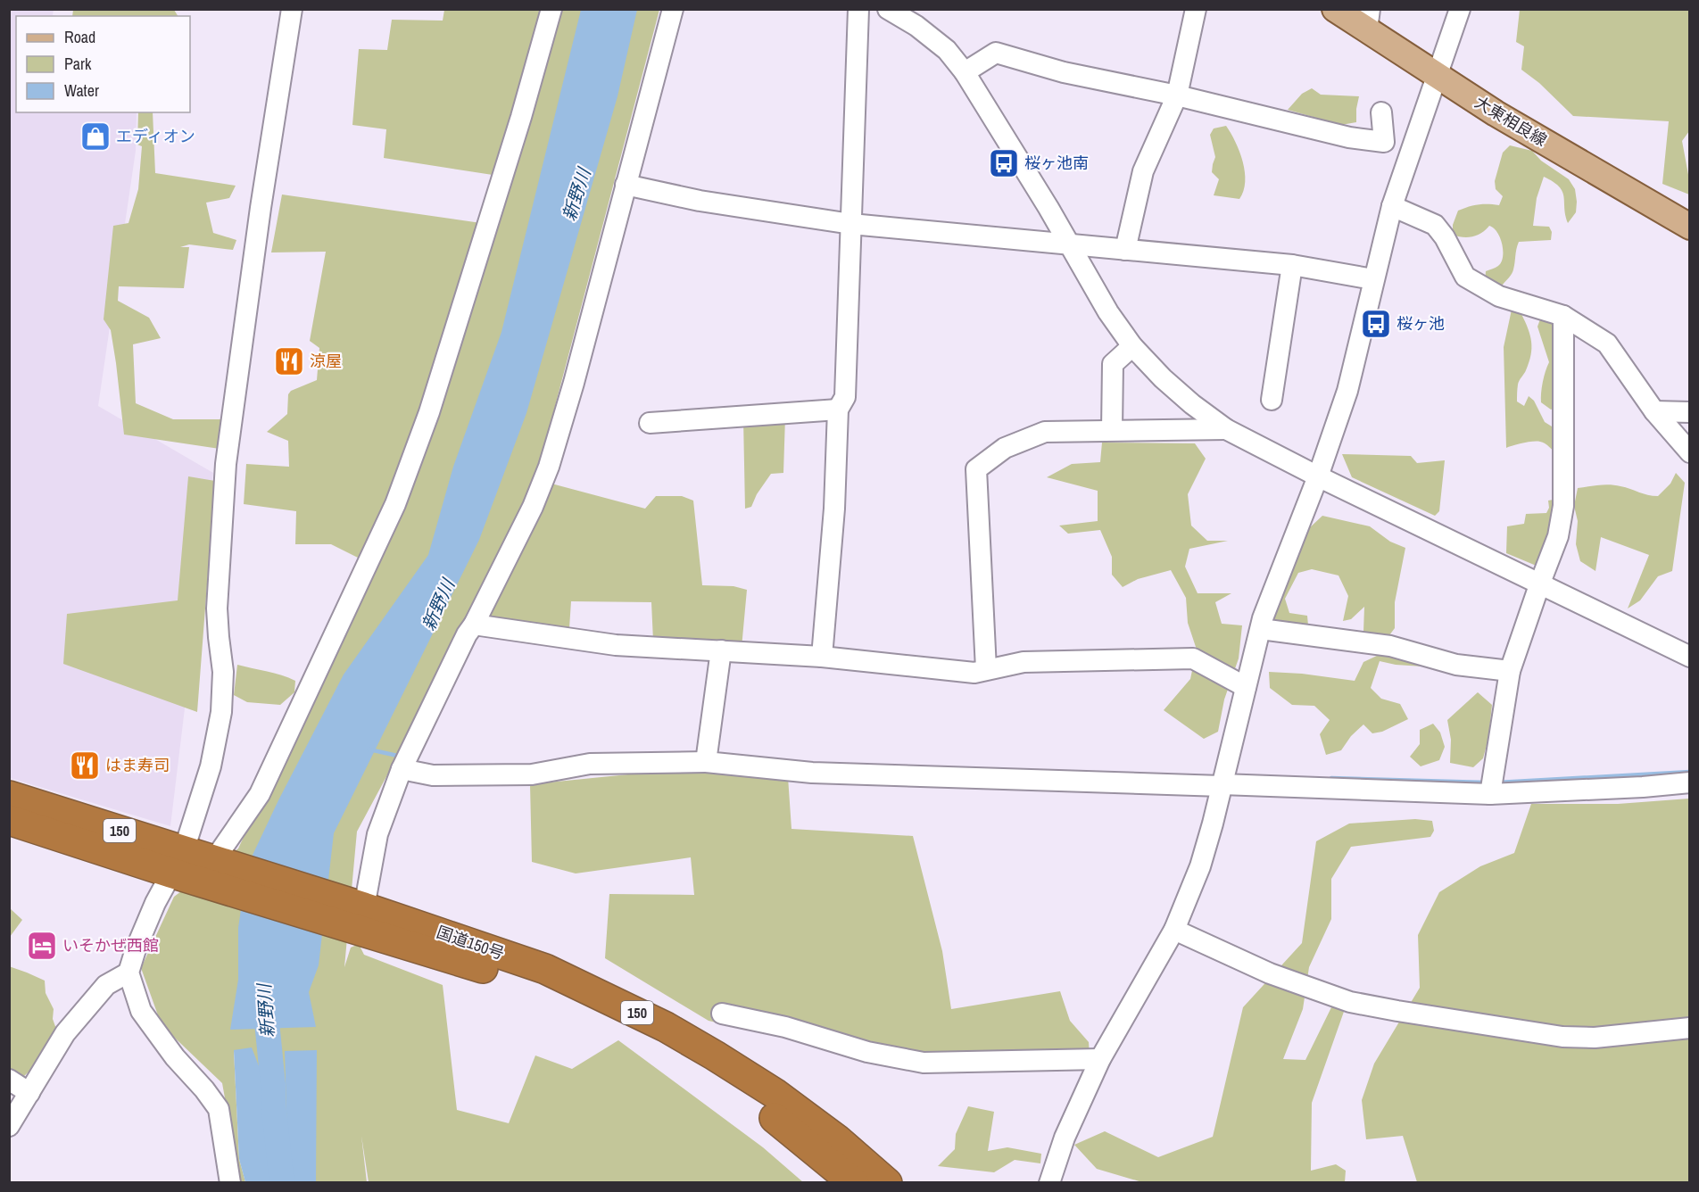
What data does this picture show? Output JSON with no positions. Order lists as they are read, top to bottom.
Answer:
{
  "streets": {
    "highway": ["150", "国道150号"],
    "main road": ["大東相良線"]
  },
  "water": ["新野川"],
  "places": {
    "shop": ["エディオン"],
    "bus stop": ["桜ヶ池南", "桜ヶ池"],
    "restaurant": ["涼屋", "はま寿司"],
    "hotel": ["いそかぜ西館"]
  },
  "legend": ["Road", "Park", "Water"]
}
